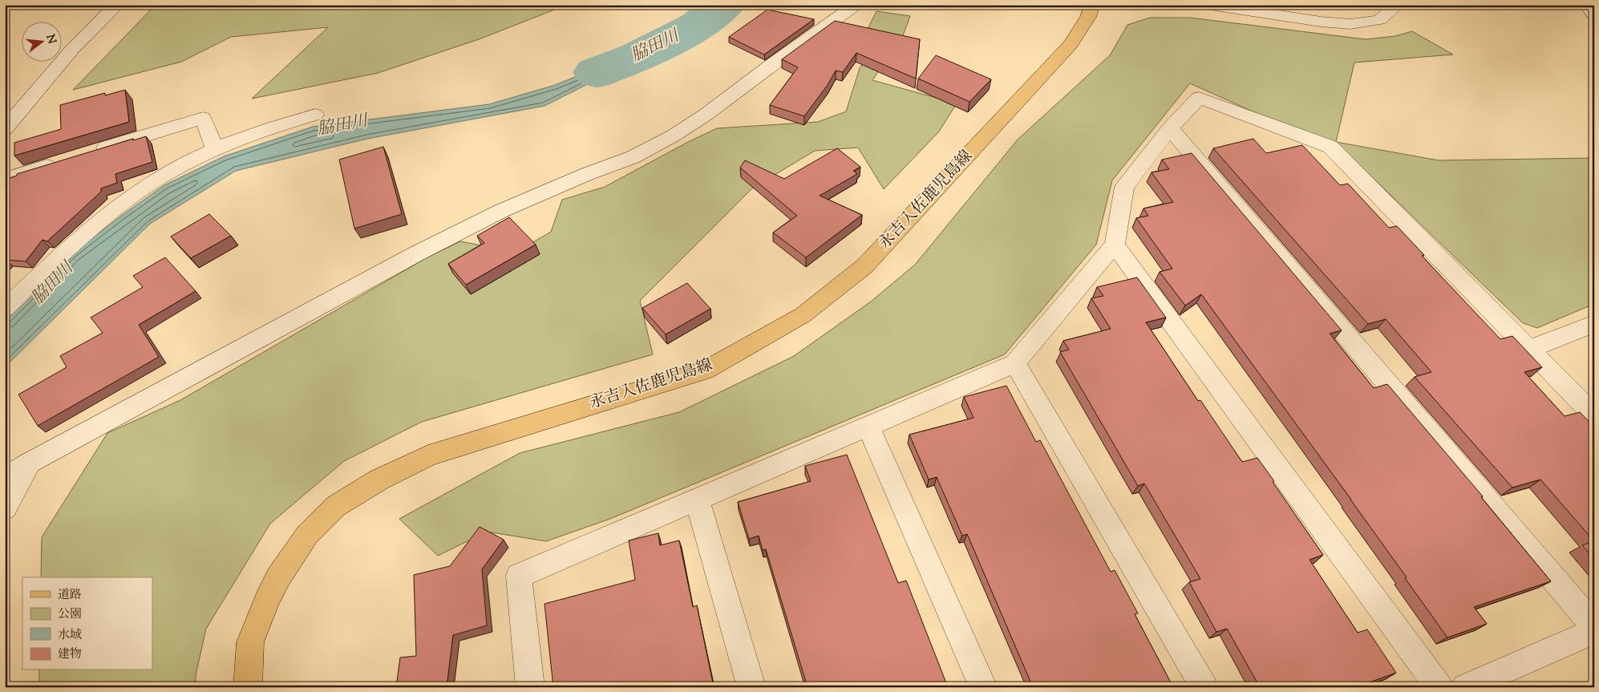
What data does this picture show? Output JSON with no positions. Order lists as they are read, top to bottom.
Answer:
{
  "streets": {
    "main road": ["永吉入佐鹿児島線"]
  },
  "water": ["脇田川"],
  "legend": [
    "道路",
    "公園",
    "水域",
    "建物"
  ],
  "north": "right"
}
